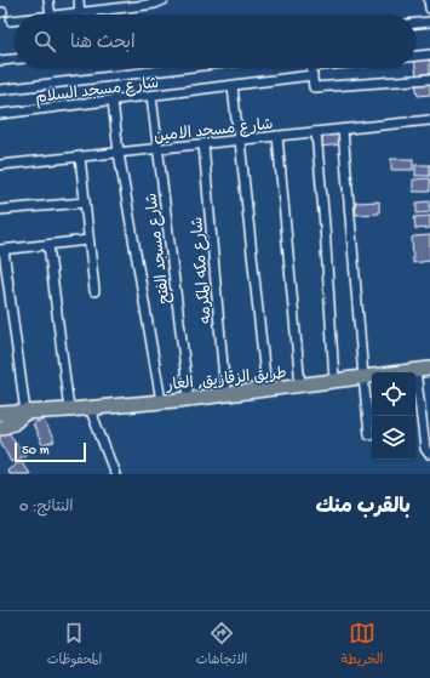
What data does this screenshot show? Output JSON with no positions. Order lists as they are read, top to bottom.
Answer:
{
  "streets": {
    "main road": ["طريق الزقازيق, الغار"],
    "street": [
      "شارع مسجد السلام",
      "شارع مسجد الامين",
      "شارع مسجد الفتح",
      "شارع مكه المكرمه"
    ]
  },
  "crossings": [
    ["شارع مسجد السلام", "شارع مسجد الفتح"],
    ["شارع مسجد الامين", "شارع مسجد الفتح"],
    ["شارع مسجد الامين", "شارع مكه المكرمه"],
    ["شارع مسجد الفتح", "طريق الزقازيق, الغار"],
    ["شارع مكه المكرمه", "طريق الزقازيق, الغار"]
  ],
  "scale_bar": "50 m",
  "page": {
    "search": "ابحث هنا",
    "scale": "50 m",
    "heading": ["بالقرب منك", "النتائج: 0"],
    "nav": ["الخريطة", "الاتجاهات", "المحفوظات"]
  }
}
